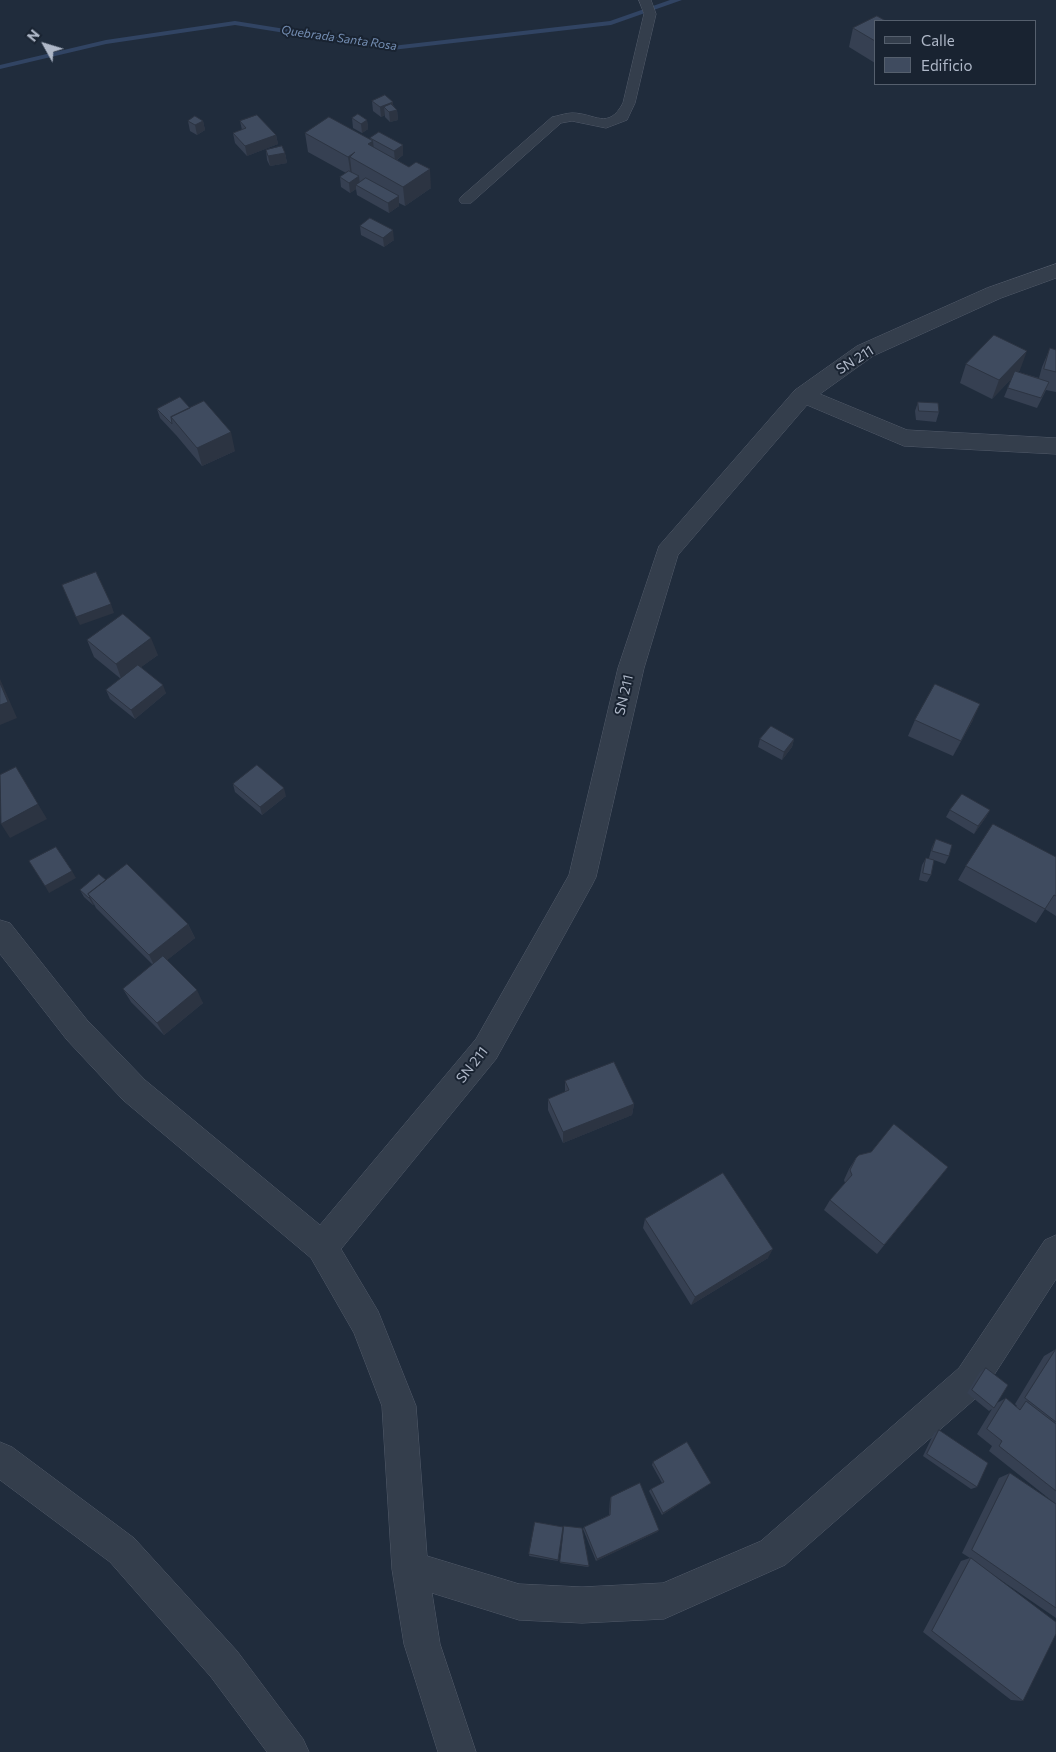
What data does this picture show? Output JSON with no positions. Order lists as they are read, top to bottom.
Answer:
{
  "streets": {
    "street": ["SN 211"]
  },
  "water": ["Quebrada Santa Rosa"],
  "legend": ["Calle", "Edificio"],
  "north": "top left"
}
